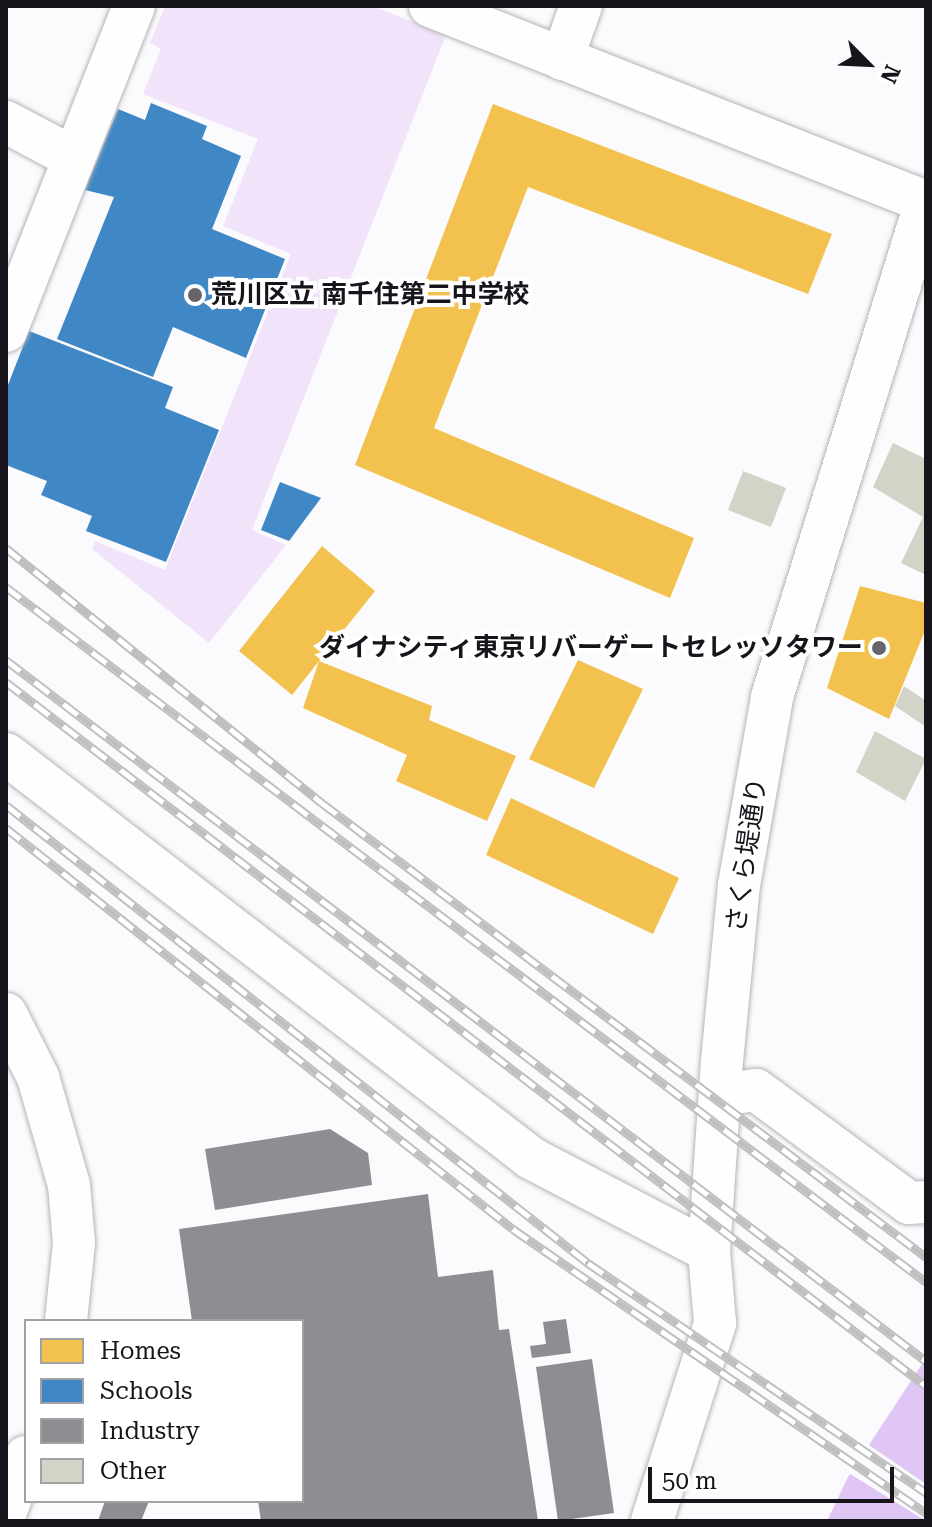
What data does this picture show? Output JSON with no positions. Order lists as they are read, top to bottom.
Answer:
{
  "streets": {
    "street": ["さくら堤通り"]
  },
  "places": ["荒川区立 南千住第二中学校", "ダイナシティ東京リバーゲートセレッソタワー"],
  "legend": [
    "Homes",
    "Schools",
    "Industry",
    "Other"
  ],
  "scale_bar": "50 m",
  "north": "bottom right"
}
